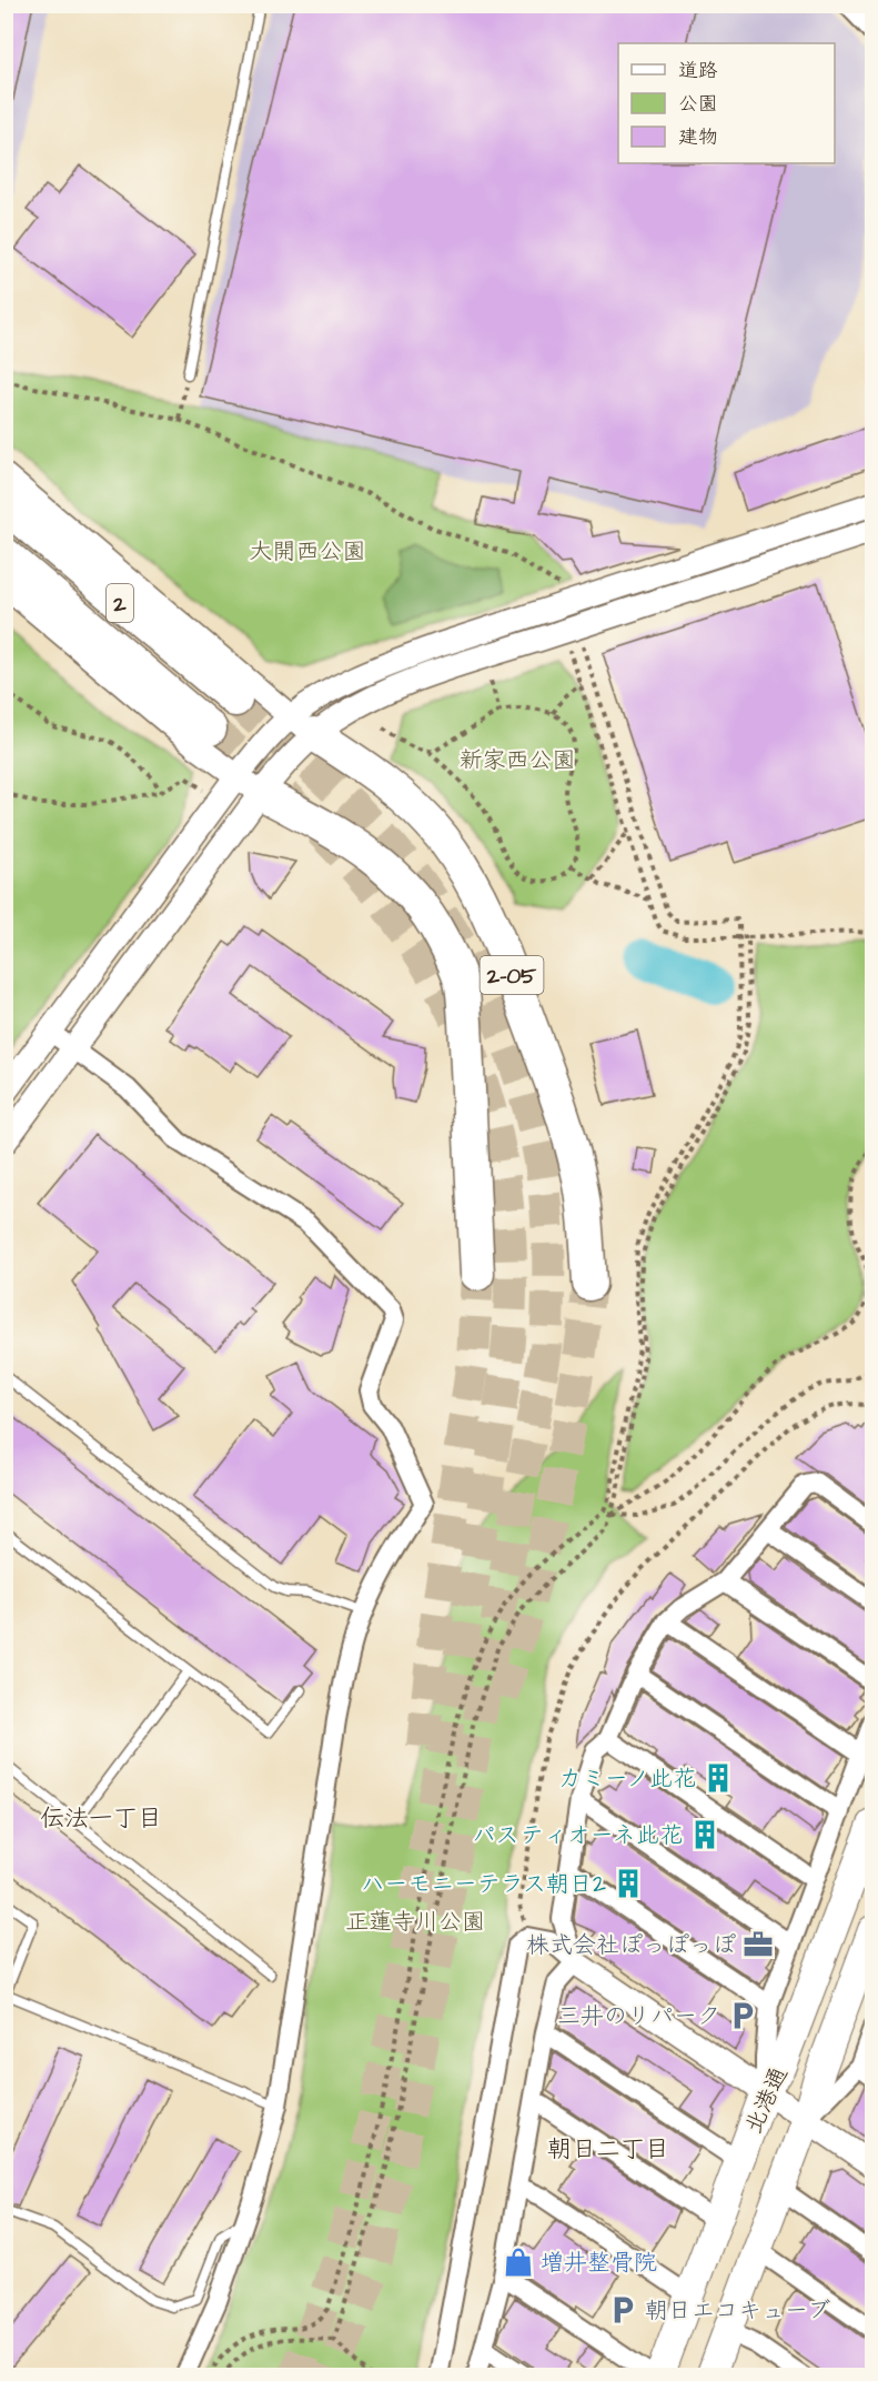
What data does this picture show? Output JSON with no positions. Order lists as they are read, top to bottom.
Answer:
{
  "streets": {
    "highway": ["2", "2-05"],
    "main road": ["北港通"]
  },
  "districts": ["伝法一丁目", "朝日二丁目"],
  "parks": ["大開西公園", "新家西公園", "正蓮寺川公園"],
  "places": {
    "building": ["カミーノ此花", "パスティオーネ此花", "ハーモニーテラス朝日2"],
    "office": ["株式会社ぽっぽっぽ"],
    "parking": ["三井のリパーク", "朝日エコキューブ"],
    "shop": ["増井整骨院"]
  },
  "legend": ["道路", "公園", "建物"]
}
